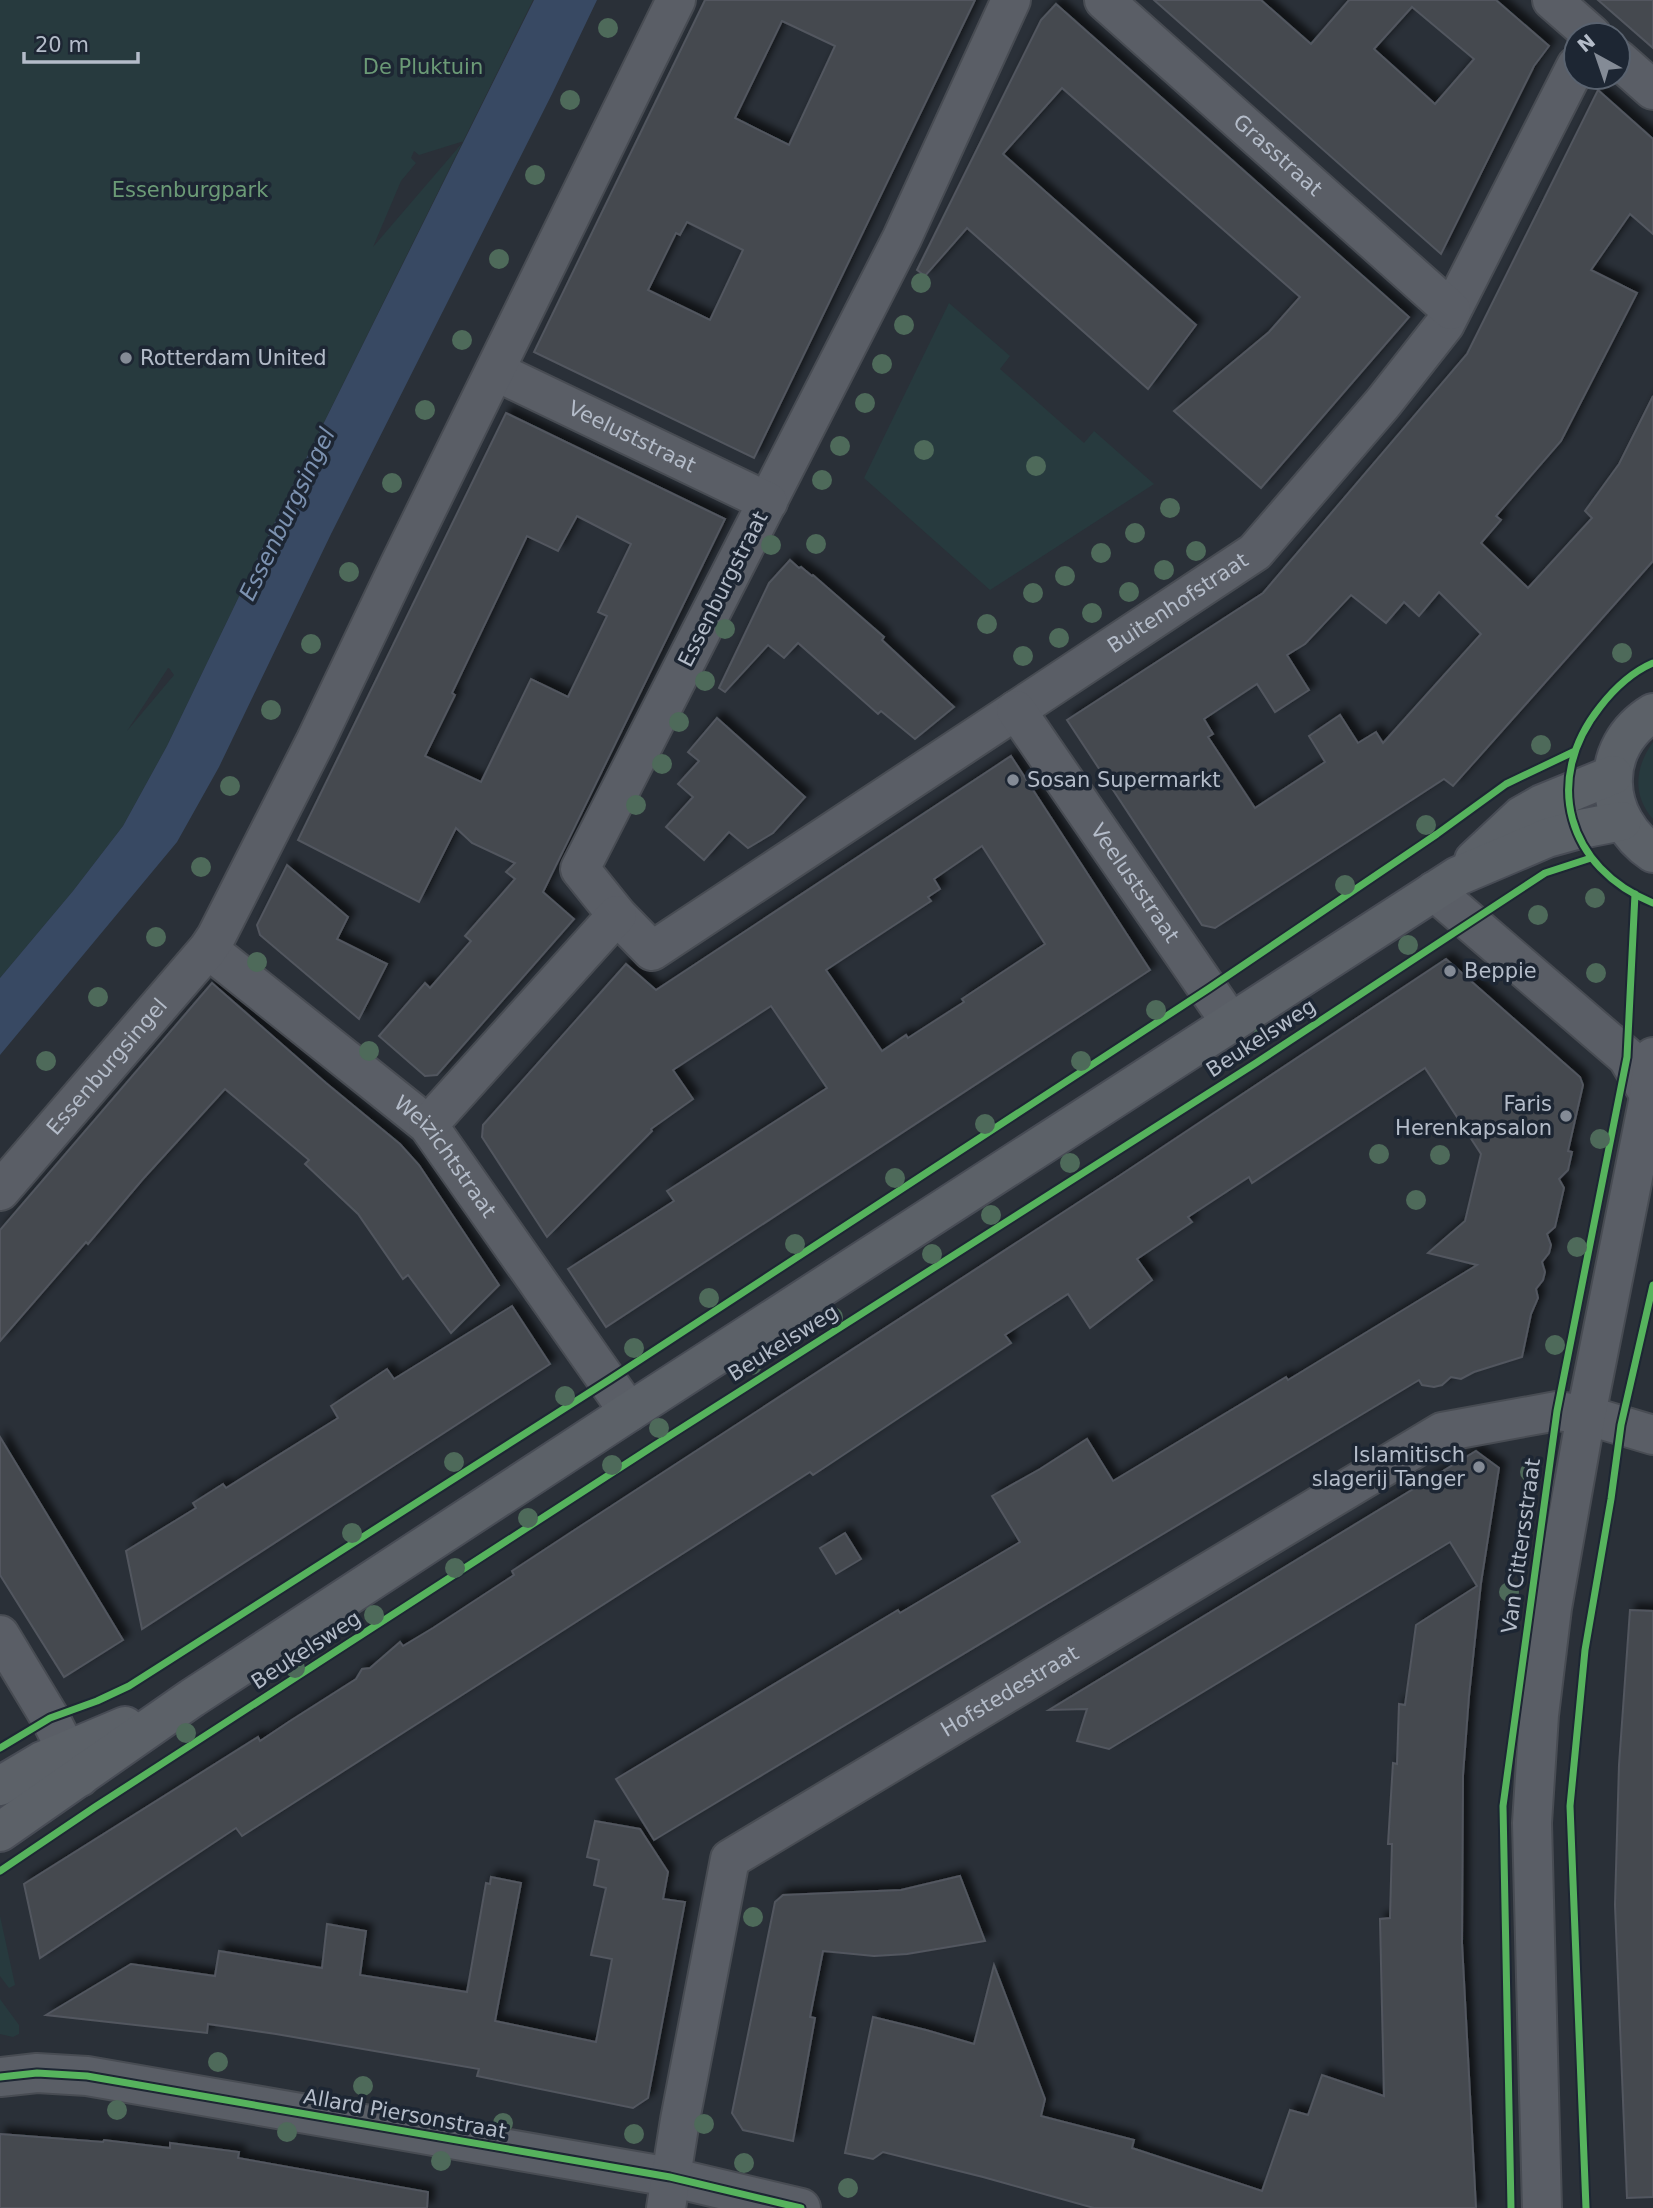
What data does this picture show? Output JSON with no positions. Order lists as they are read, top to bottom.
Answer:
{
  "streets": {
    "main road": ["Beukelsweg"],
    "street": [
      "Grasstraat",
      "Veeluststraat",
      "Essenburgstraat",
      "Buitenhofstraat",
      "Essenburgsingel",
      "Weizichtstraat",
      "Van Cittersstraat",
      "Hofstedestraat",
      "Allard Piersonstraat"
    ]
  },
  "crossings": [
    ["Grasstraat", "Buitenhofstraat"],
    ["Veeluststraat", "Essenburgstraat"],
    ["Veeluststraat", "Buitenhofstraat"],
    ["Veeluststraat", "Beukelsweg"],
    ["Veeluststraat", "Essenburgsingel"],
    ["Essenburgstraat", "Buitenhofstraat"],
    ["Beukelsweg", "Weizichtstraat"],
    ["Essenburgsingel", "Weizichtstraat"],
    ["Van Cittersstraat", "Hofstedestraat"],
    ["Hofstedestraat", "Allard Piersonstraat"]
  ],
  "water": ["Essenburgsingel"],
  "parks": ["De Pluktuin", "Essenburgpark"],
  "places": [
    "Rotterdam United",
    "Sosan Supermarkt",
    "Beppie",
    "Faris Herenkapsalon",
    "Islamitisch slagerij Tanger"
  ],
  "scale_bar": "20 m",
  "north": "top left"
}
